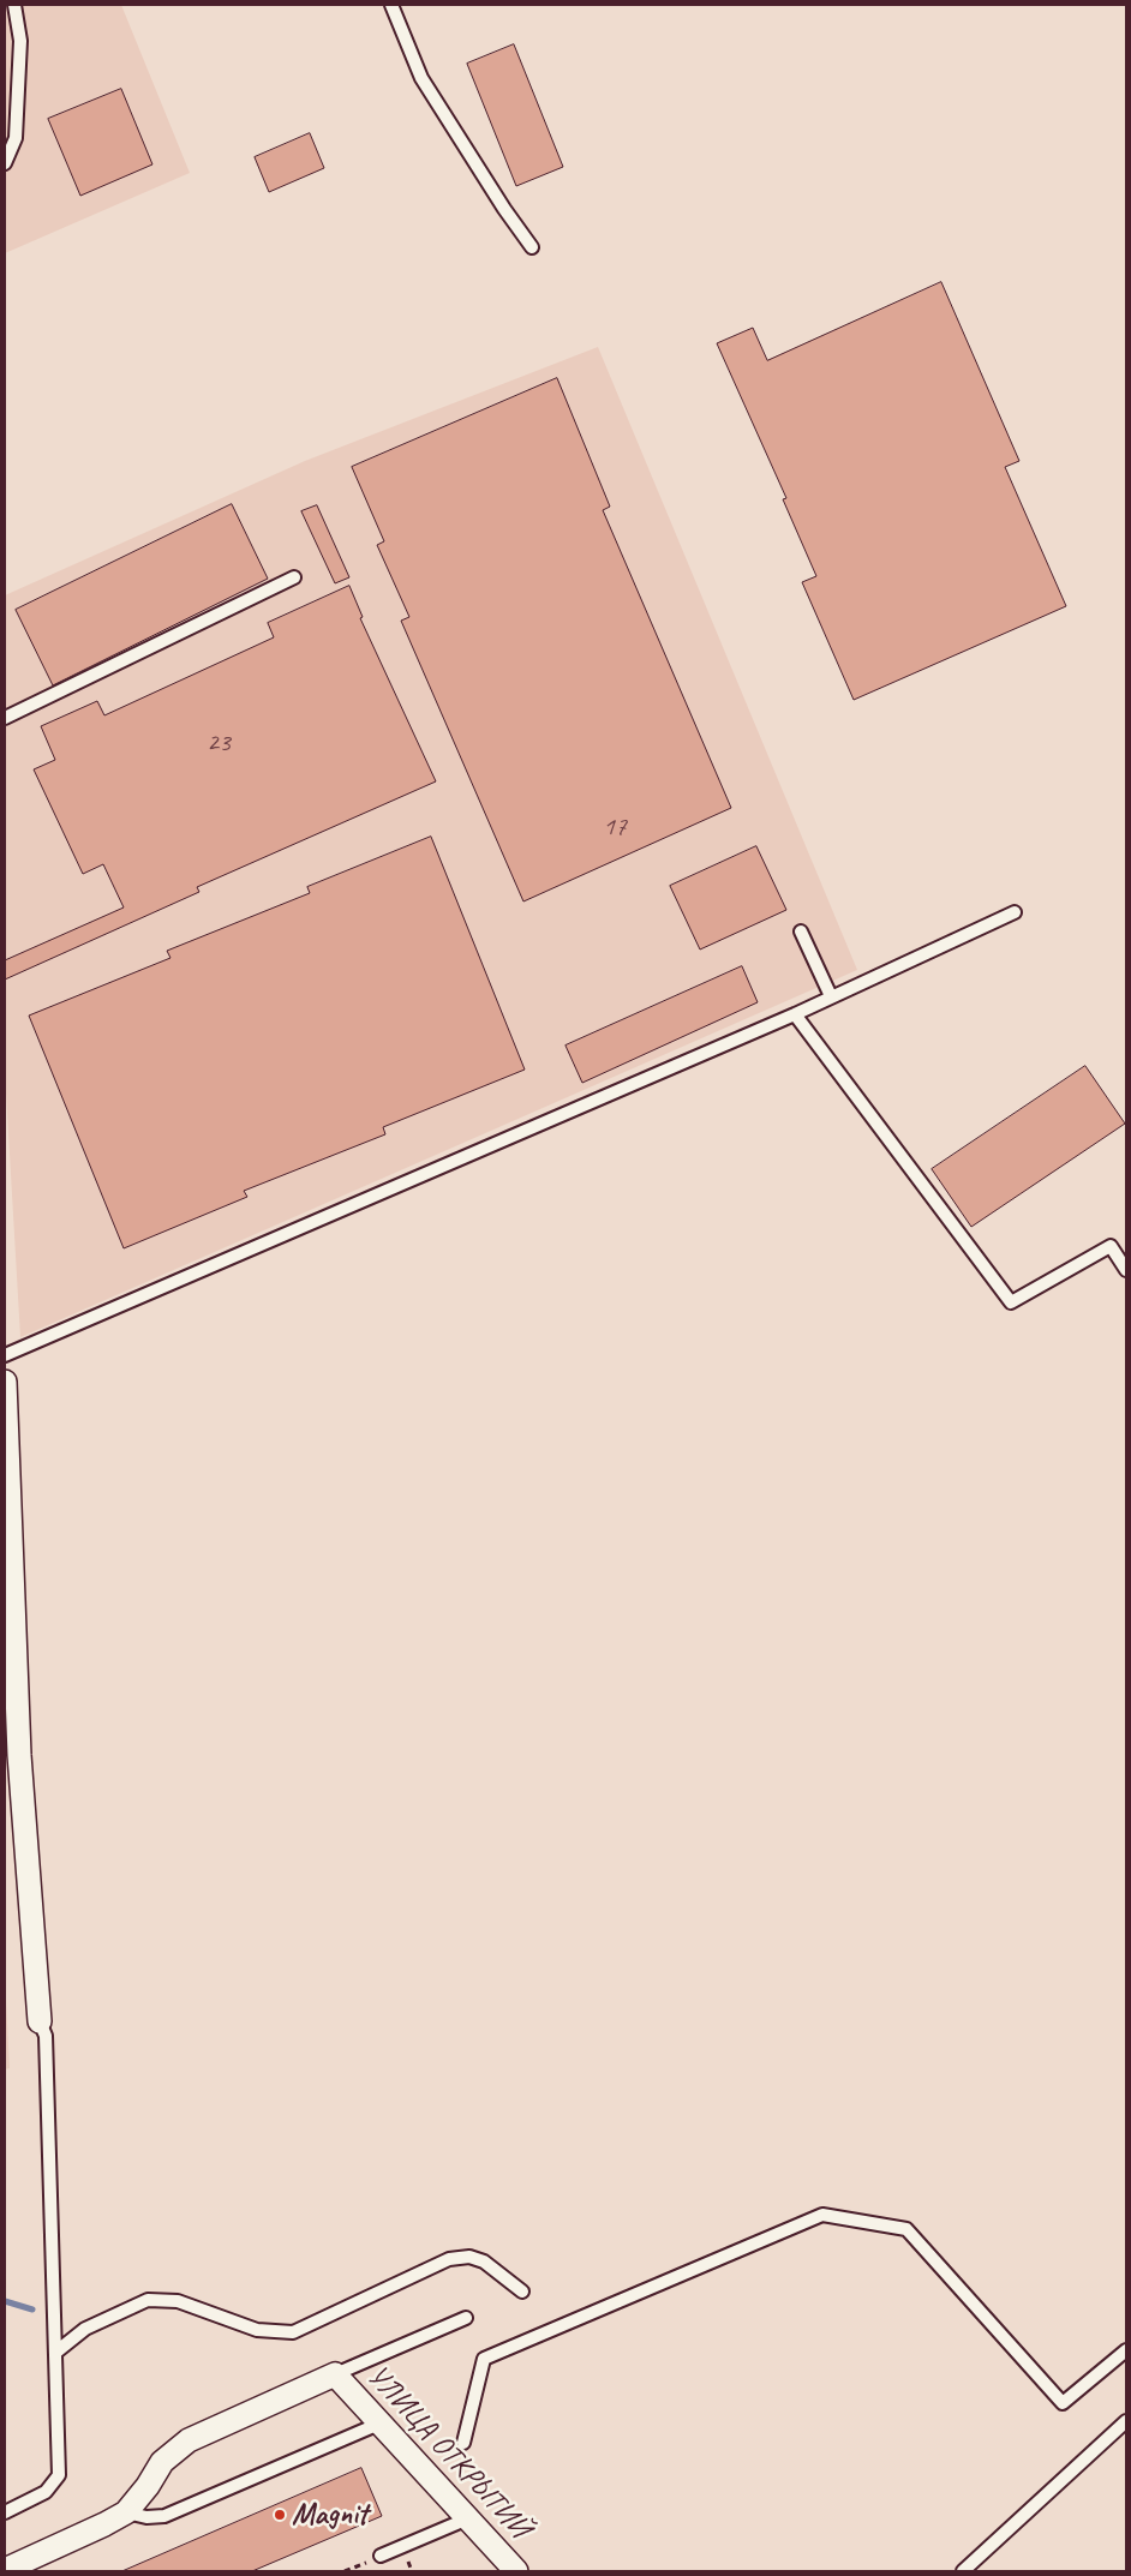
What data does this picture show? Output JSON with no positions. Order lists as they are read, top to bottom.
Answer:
{
  "streets": {
    "street": ["УЛИЦА ОТКРЫТИЙ"]
  },
  "places": ["Magnit"],
  "house_numbers": ["23", "17"]
}
